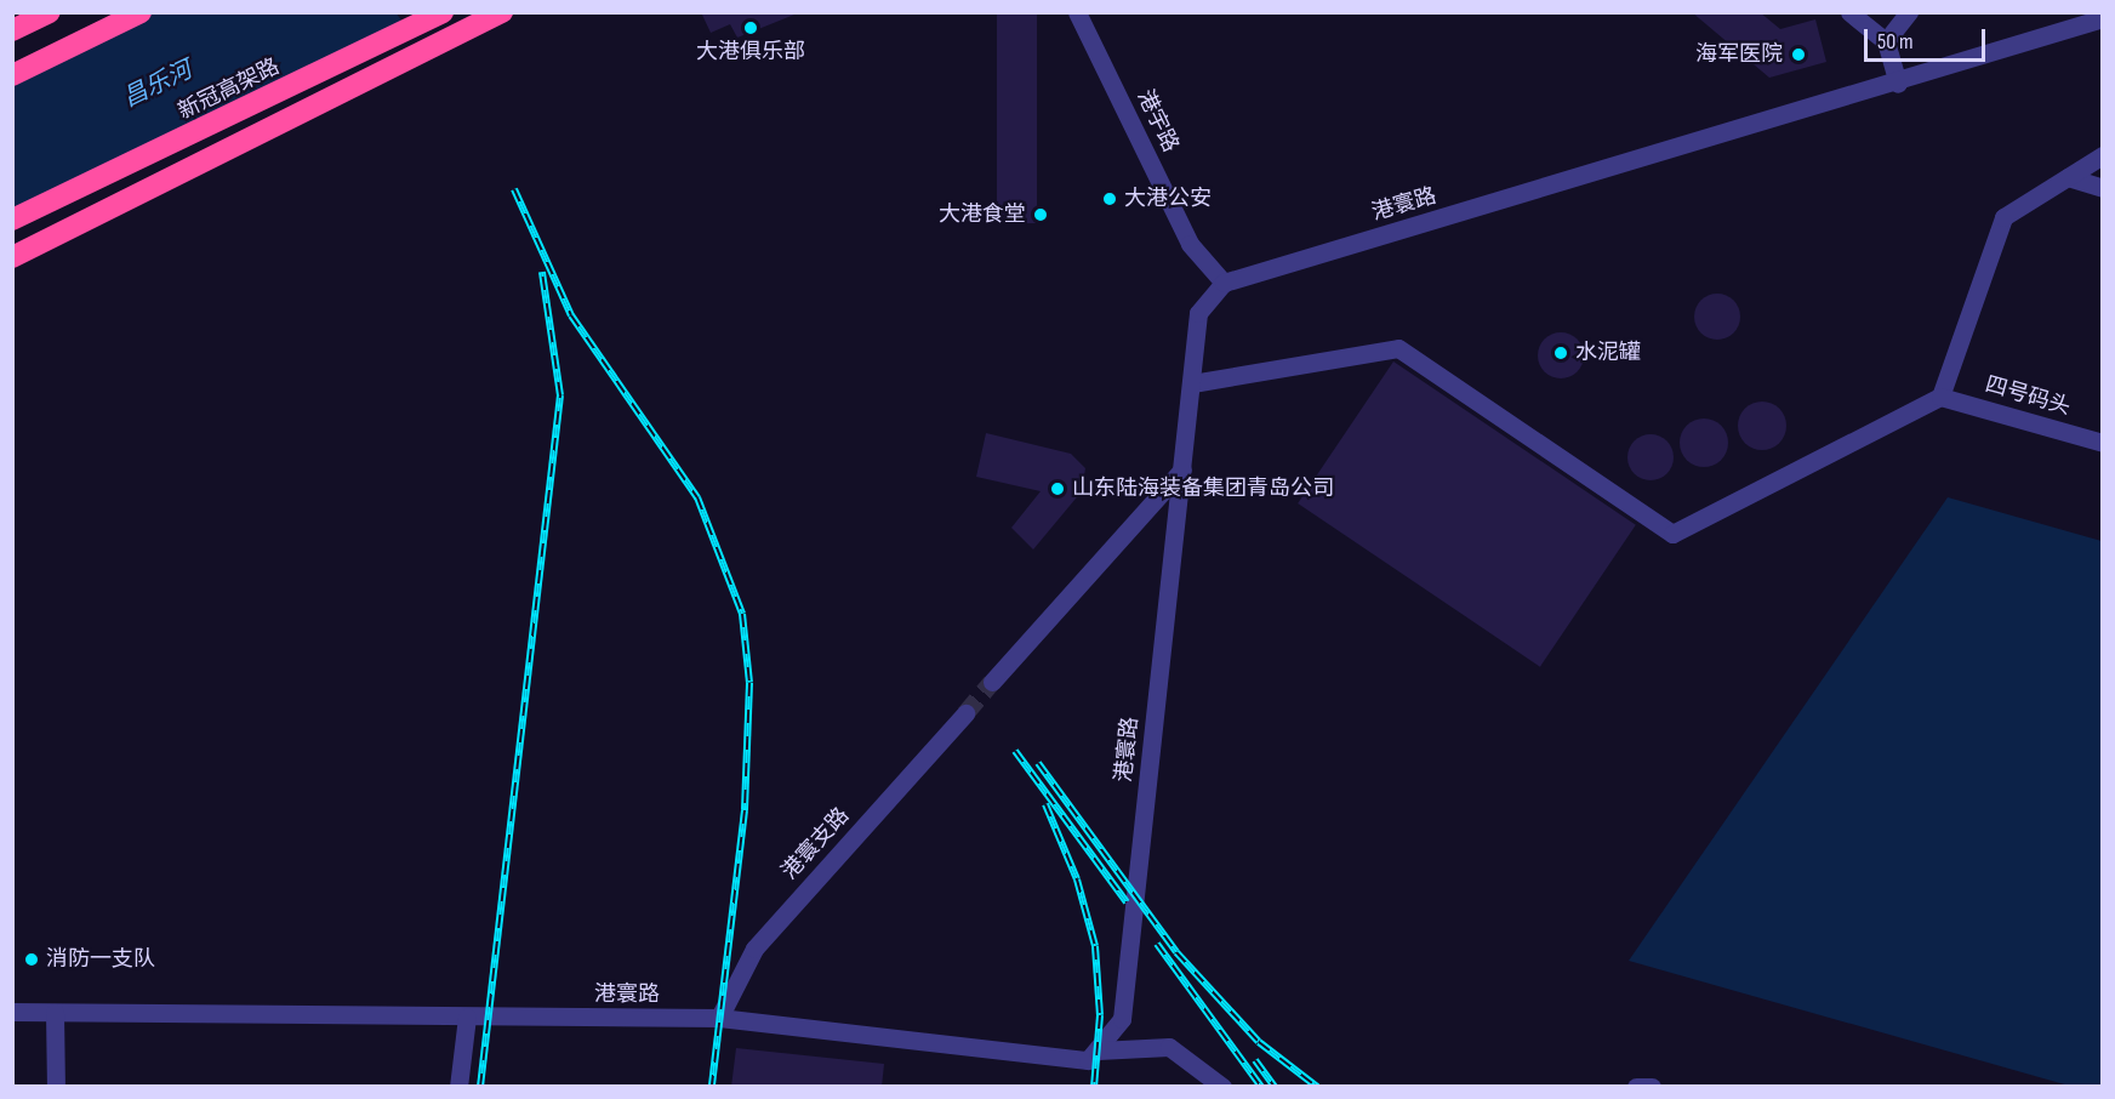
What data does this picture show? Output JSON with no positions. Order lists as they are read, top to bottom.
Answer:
{
  "streets": {
    "highway": ["新冠高架路"],
    "street": [
      "港宇路",
      "港寰路",
      "四号码头",
      "港寰支路"
    ]
  },
  "crossings": [
    ["港宇路", "港寰路"],
    ["港寰路", "港寰支路"]
  ],
  "water": ["昌乐河"],
  "places": [
    "大港俱乐部",
    "海军医院",
    "大港公安",
    "大港食堂",
    "水泥罐",
    "山东陆海装备集团青岛公司",
    "消防一支队"
  ],
  "scale_bar": "50 m"
}
